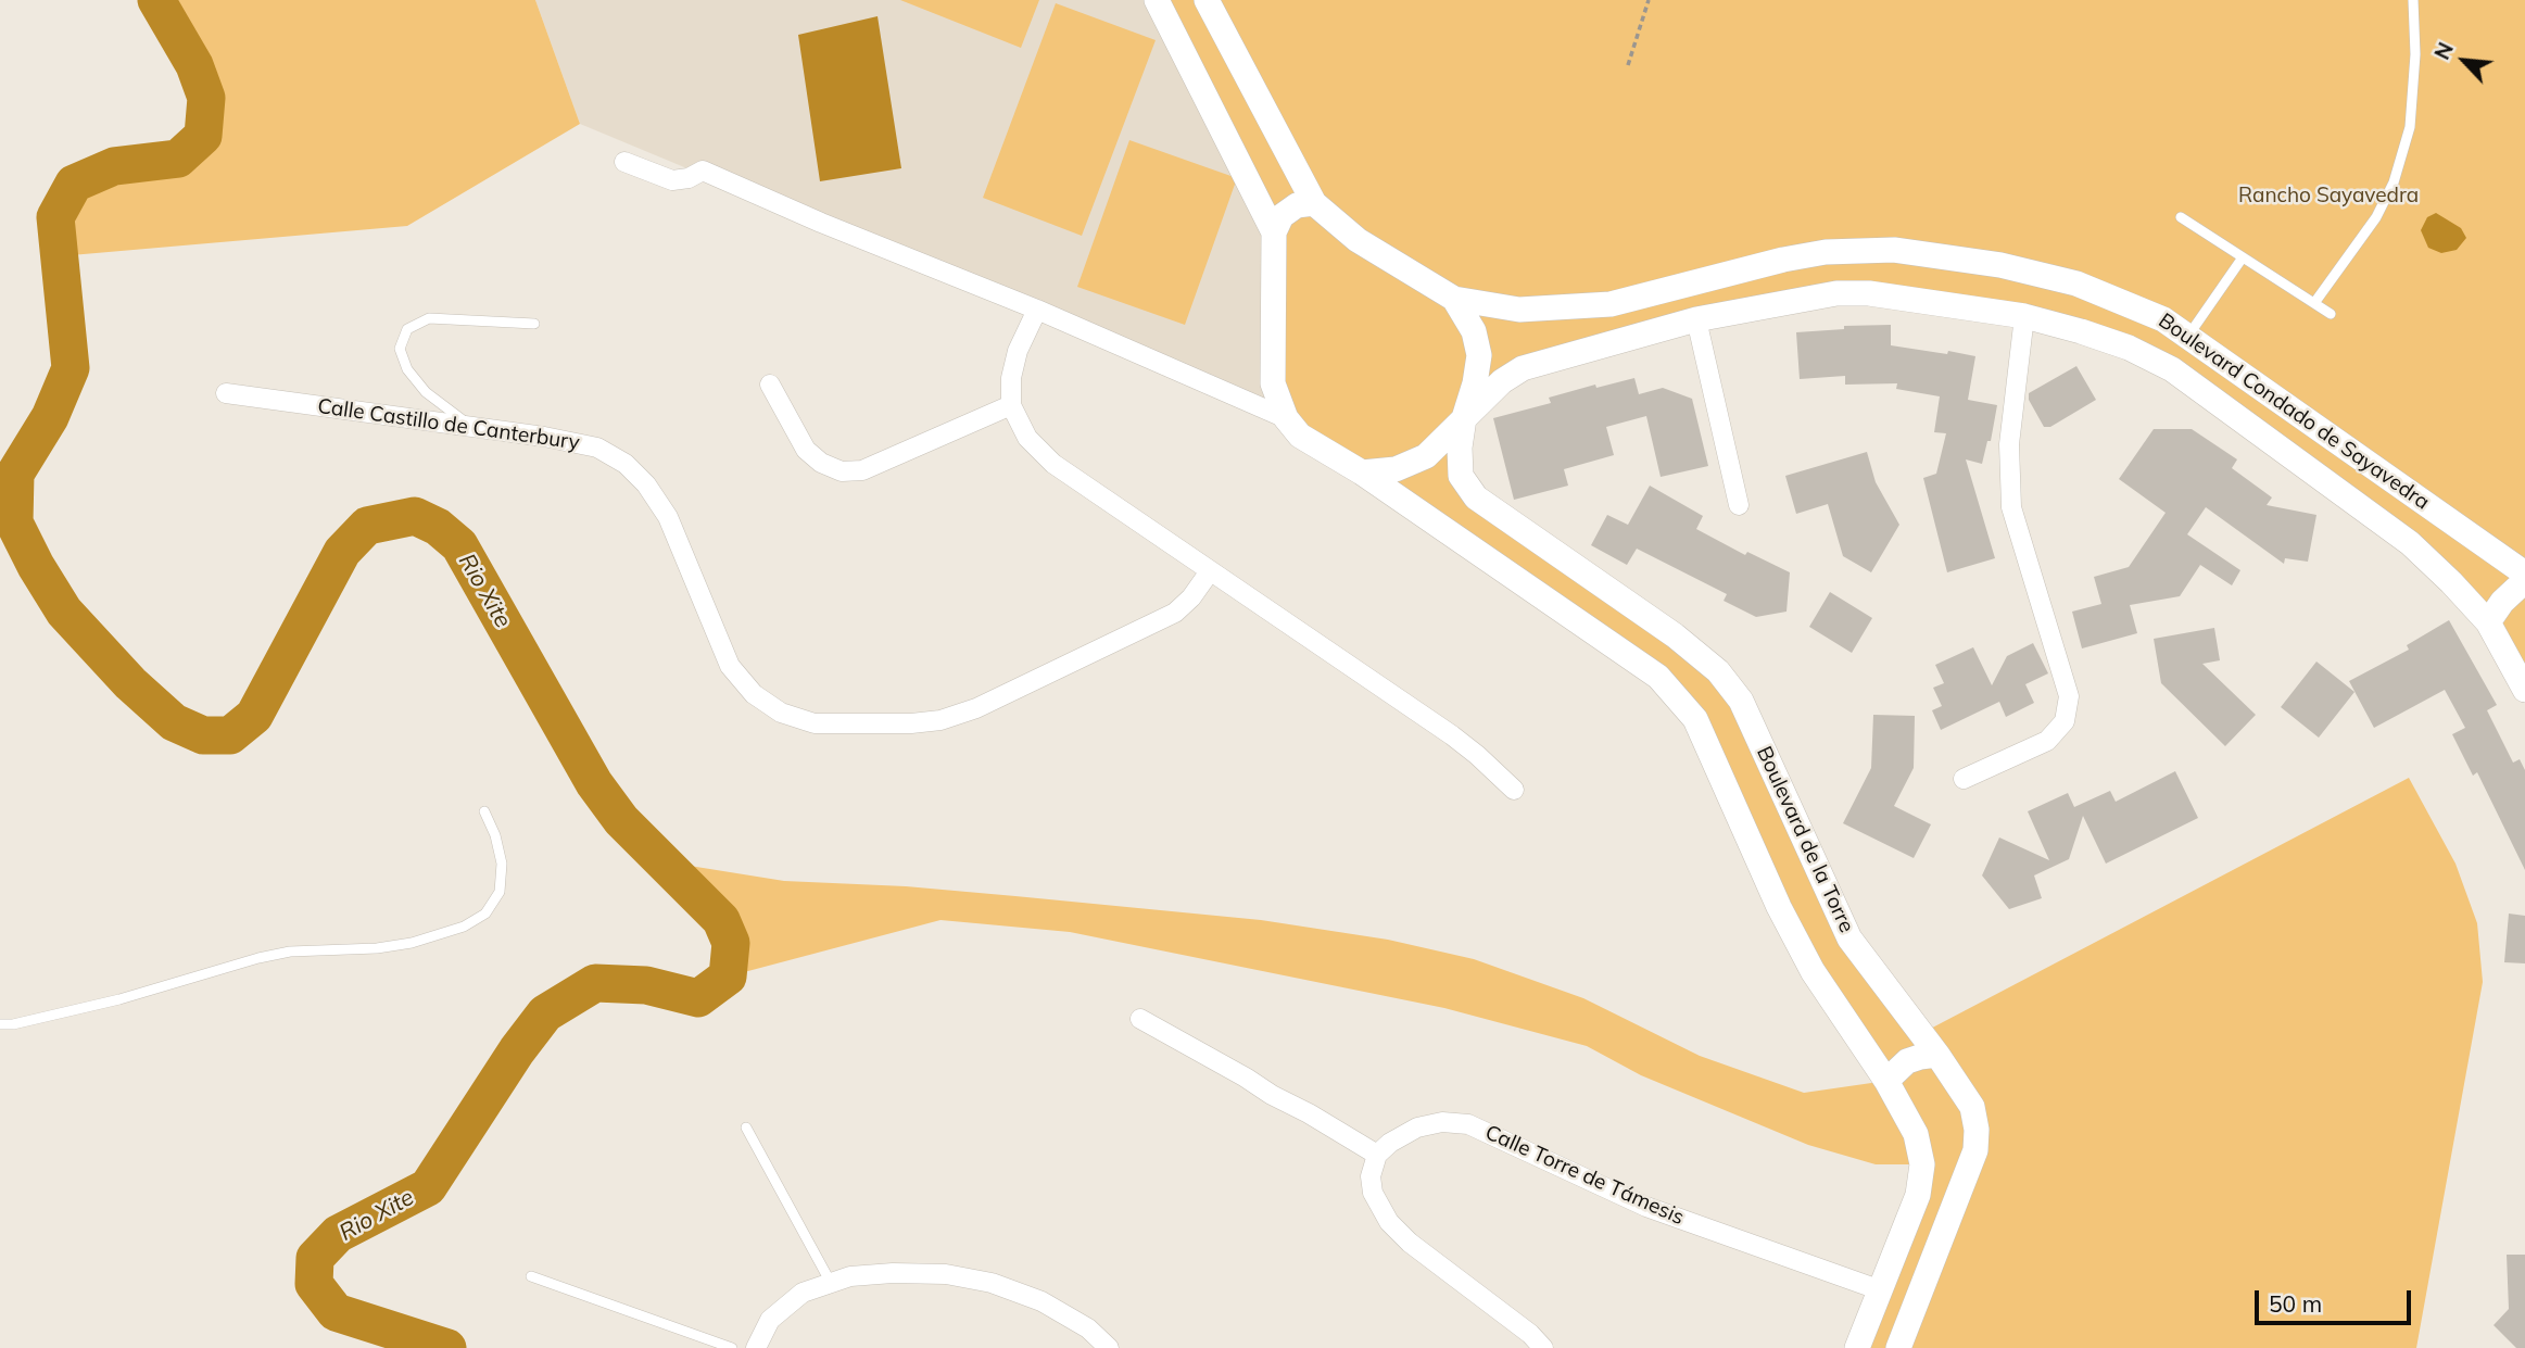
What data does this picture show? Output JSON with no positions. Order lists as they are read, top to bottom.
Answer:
{
  "streets": {
    "street": [
      "Boulevard Condado de Sayavedra",
      "Calle Castillo de Canterbury",
      "Boulevard de la Torre",
      "Calle Torre de Támesis"
    ]
  },
  "crossings": [
    ["Boulevard Condado de Sayavedra", "Boulevard de la Torre"]
  ],
  "water": ["Rio Xite"],
  "parks": ["Rancho Sayavedra"],
  "scale_bar": "50 m",
  "north": "top left"
}
